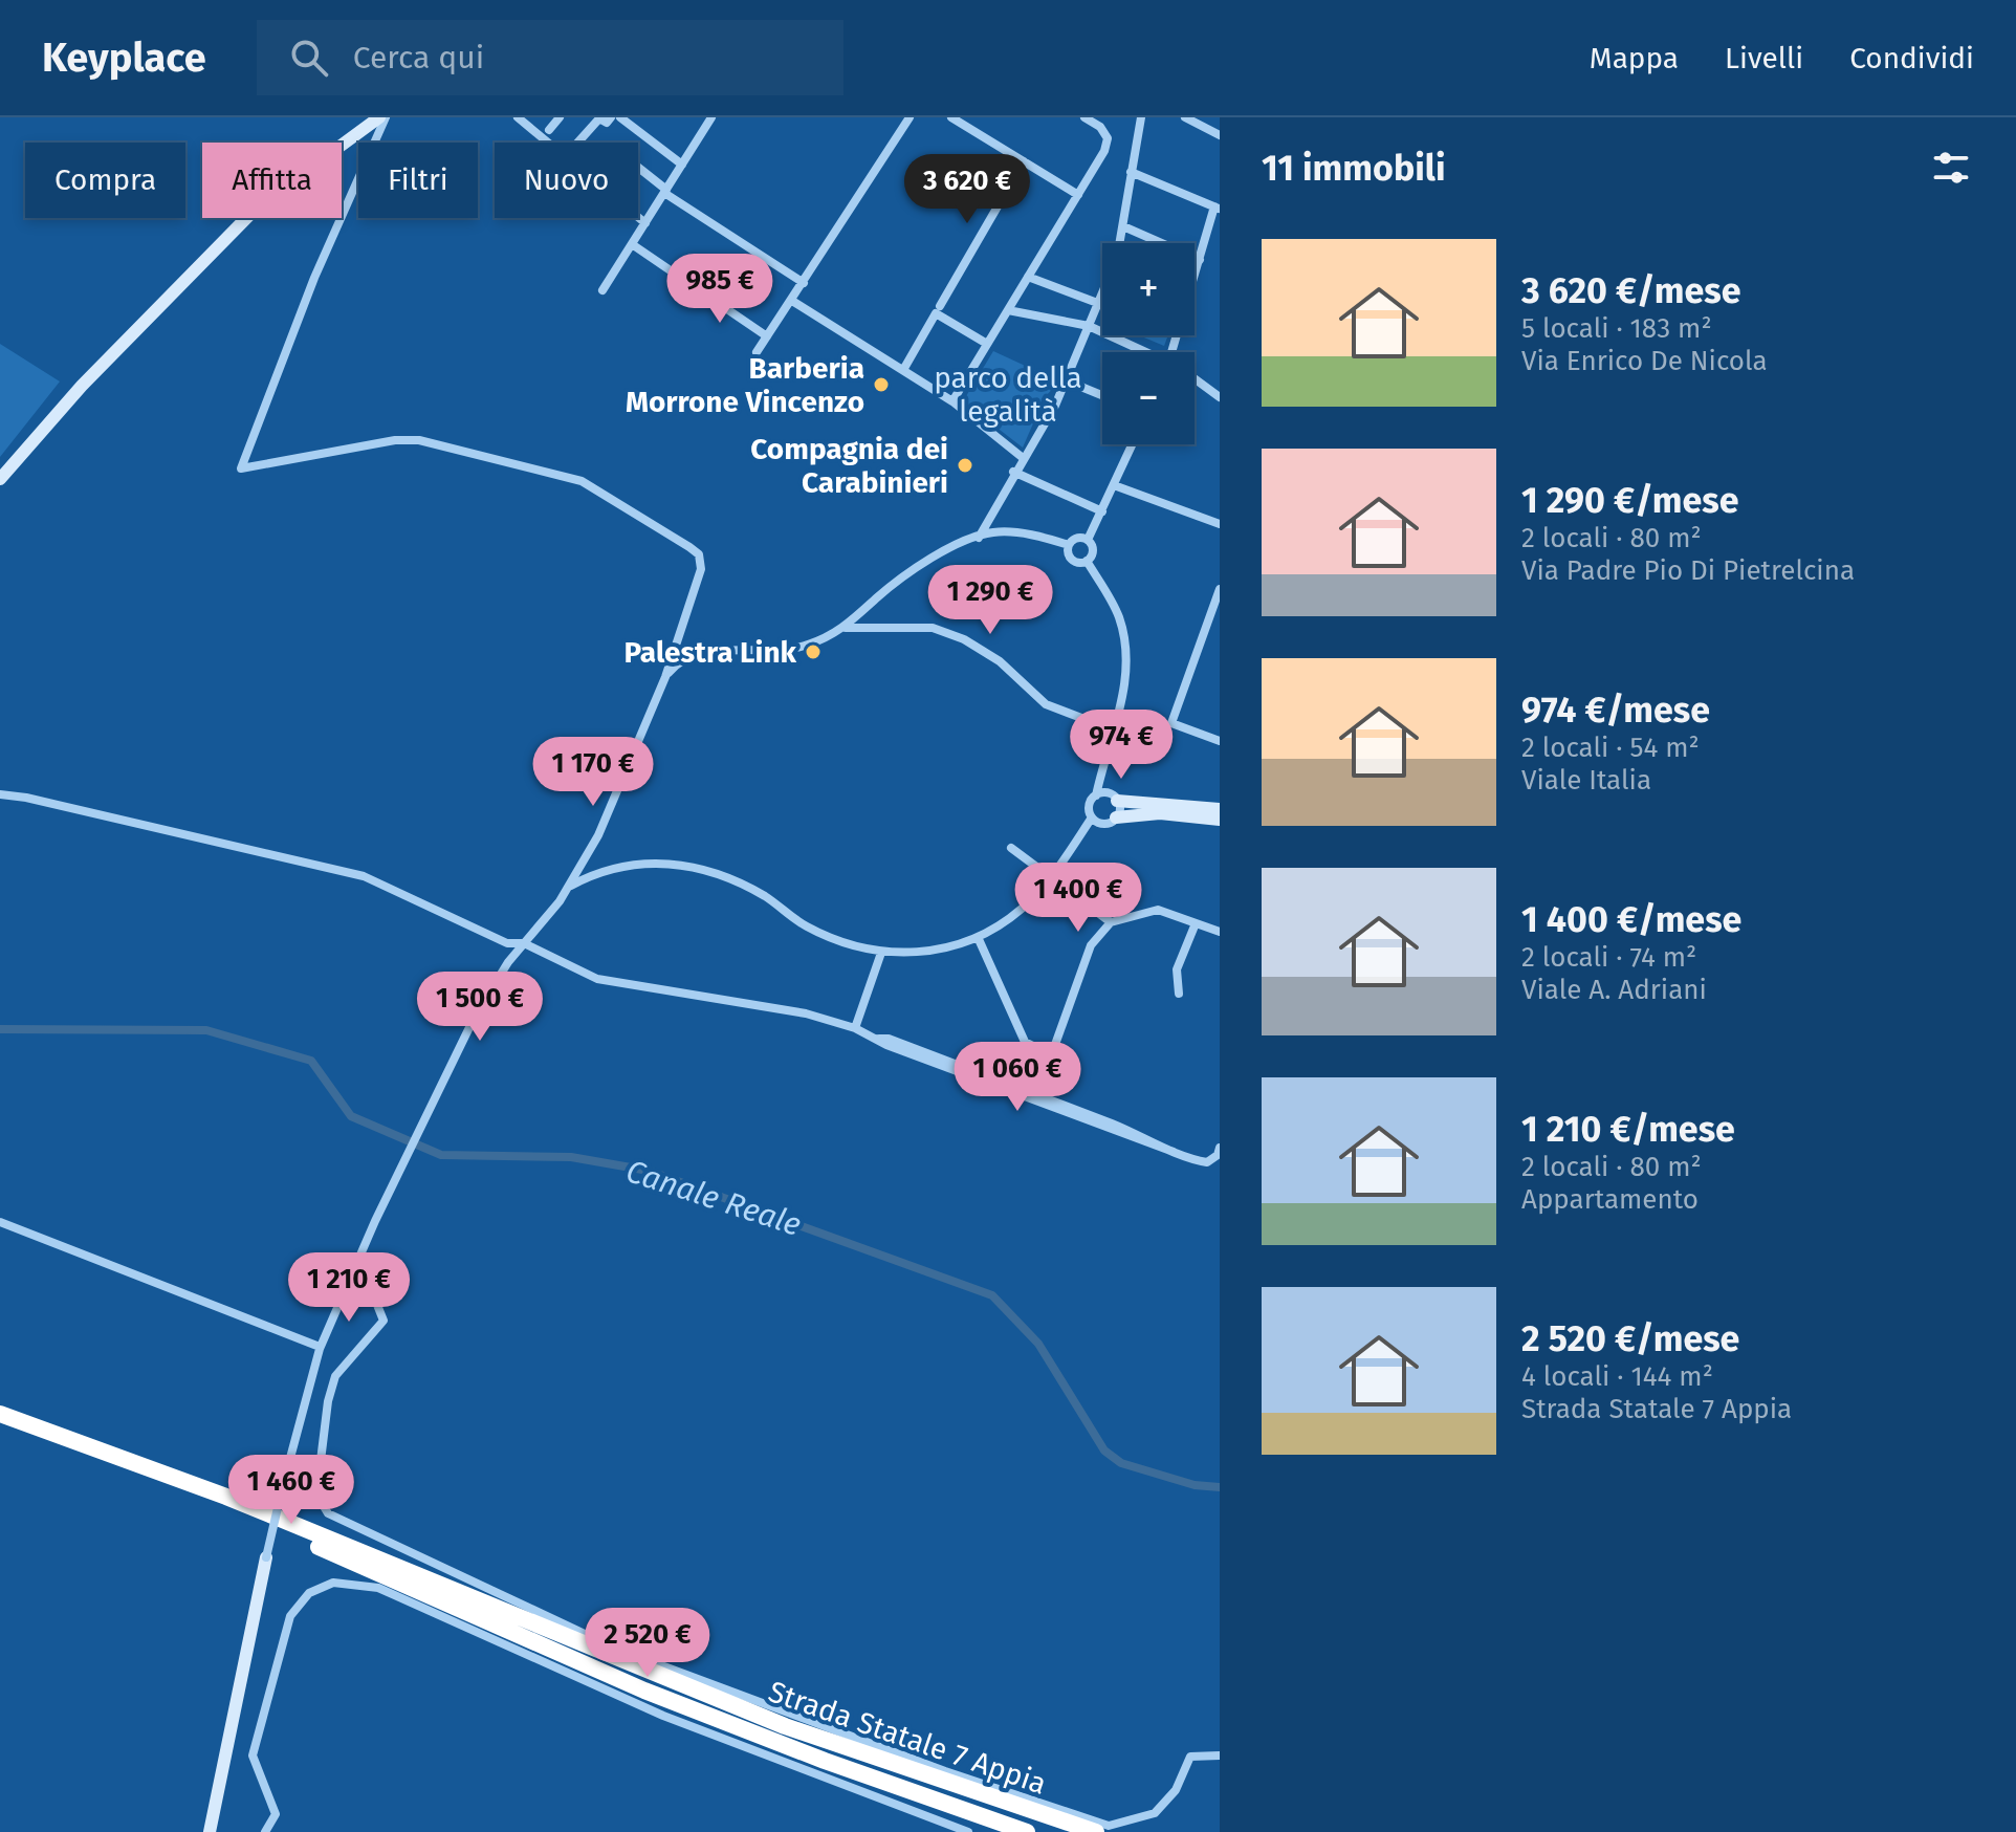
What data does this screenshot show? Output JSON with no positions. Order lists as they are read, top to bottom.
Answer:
{
  "streets": {
    "highway": ["Strada Statale 7 Appia"]
  },
  "water": ["Canale Reale"],
  "parks": ["parco della legalità"],
  "places": ["Barberia Morrone Vincenzo", "Compagnia dei Carabinieri", "Palestra Link"],
  "page": {
    "header": "Keyplace",
    "search": "Cerca qui",
    "nav": ["Mappa", "Livelli", "Condividi"],
    "heading": "11 immobili",
    "chip": [
      "Compra",
      "Affitta",
      "Filtri",
      "Nuovo"
    ],
    "price": [
      "3 620 €",
      "985 €",
      "1 290 €",
      "974 €",
      "1 170 €",
      "1 400 €",
      "1 500 €",
      "1 060 €",
      "1 210 €",
      "1 460 €",
      "2 520 €"
    ],
    "list": [
      {
        "name": "3 620 €/mese",
        "note": "5 locali · 183 m² · Via Enrico De Nicola"
      },
      {
        "name": "1 290 €/mese",
        "note": "2 locali · 80 m² · Via Padre Pio Di Pietrelcina"
      },
      {
        "name": "974 €/mese",
        "note": "2 locali · 54 m² · Viale Italia"
      },
      {
        "name": "1 400 €/mese",
        "note": "2 locali · 74 m² · Viale A. Adriani"
      },
      {
        "name": "1 210 €/mese",
        "note": "2 locali · 80 m² · Appartamento"
      },
      {
        "name": "2 520 €/mese",
        "note": "4 locali · 144 m² · Strada Statale 7 Appia"
      }
    ],
    "map_buttons": ["+", "−"]
  }
}
